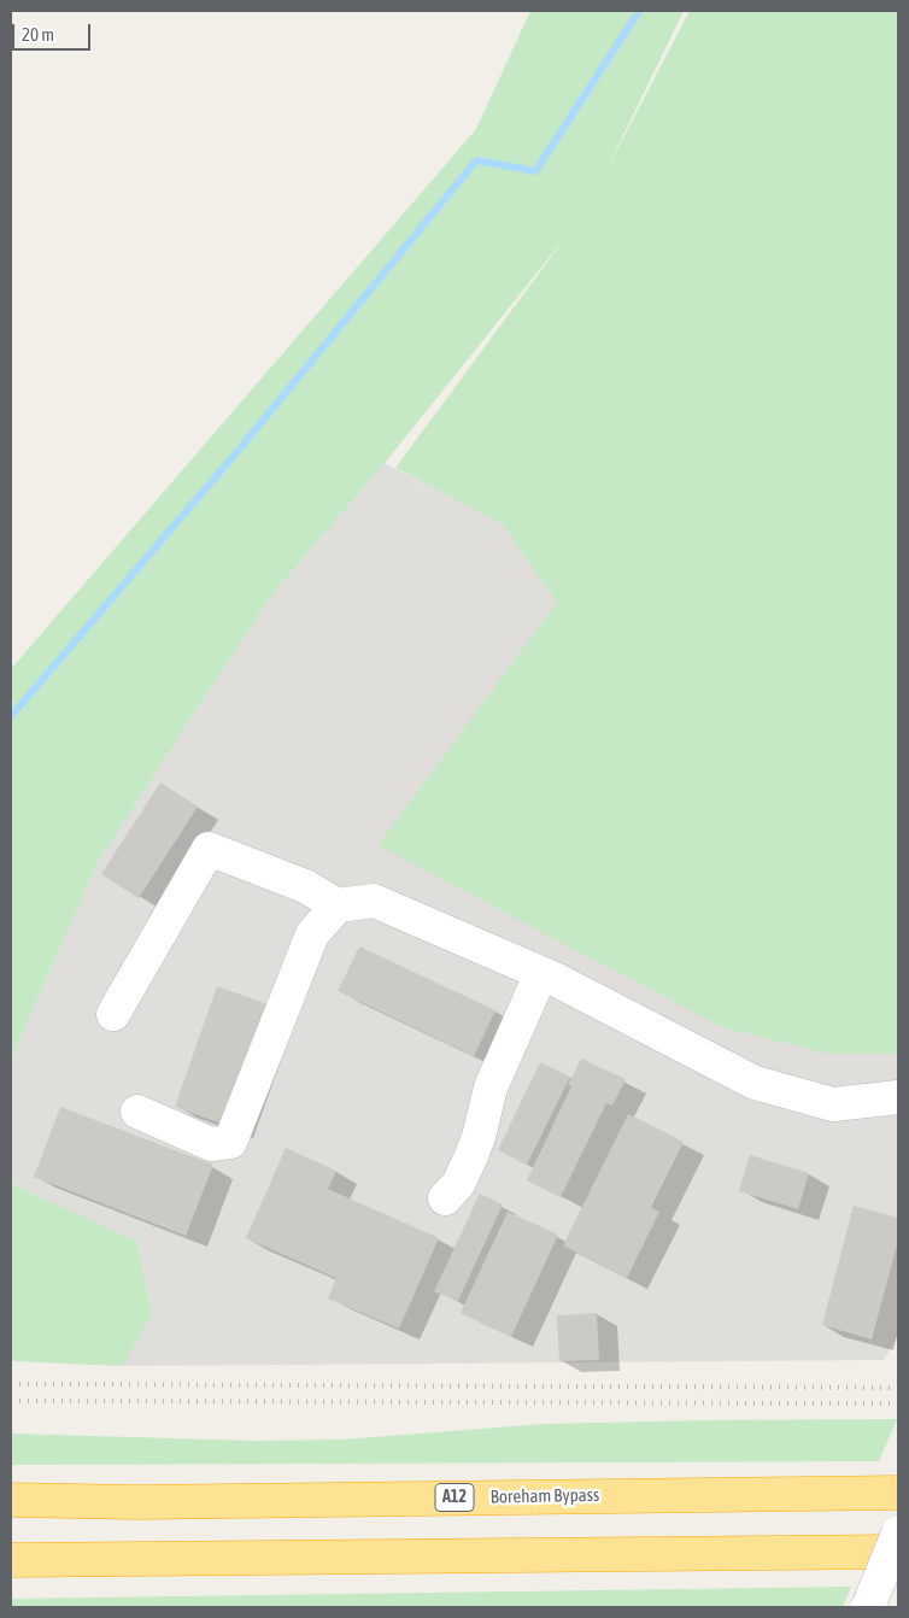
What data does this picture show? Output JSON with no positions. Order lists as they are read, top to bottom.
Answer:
{
  "streets": {
    "highway": ["Boreham Bypass", "A12"]
  },
  "scale_bar": "20 m"
}
